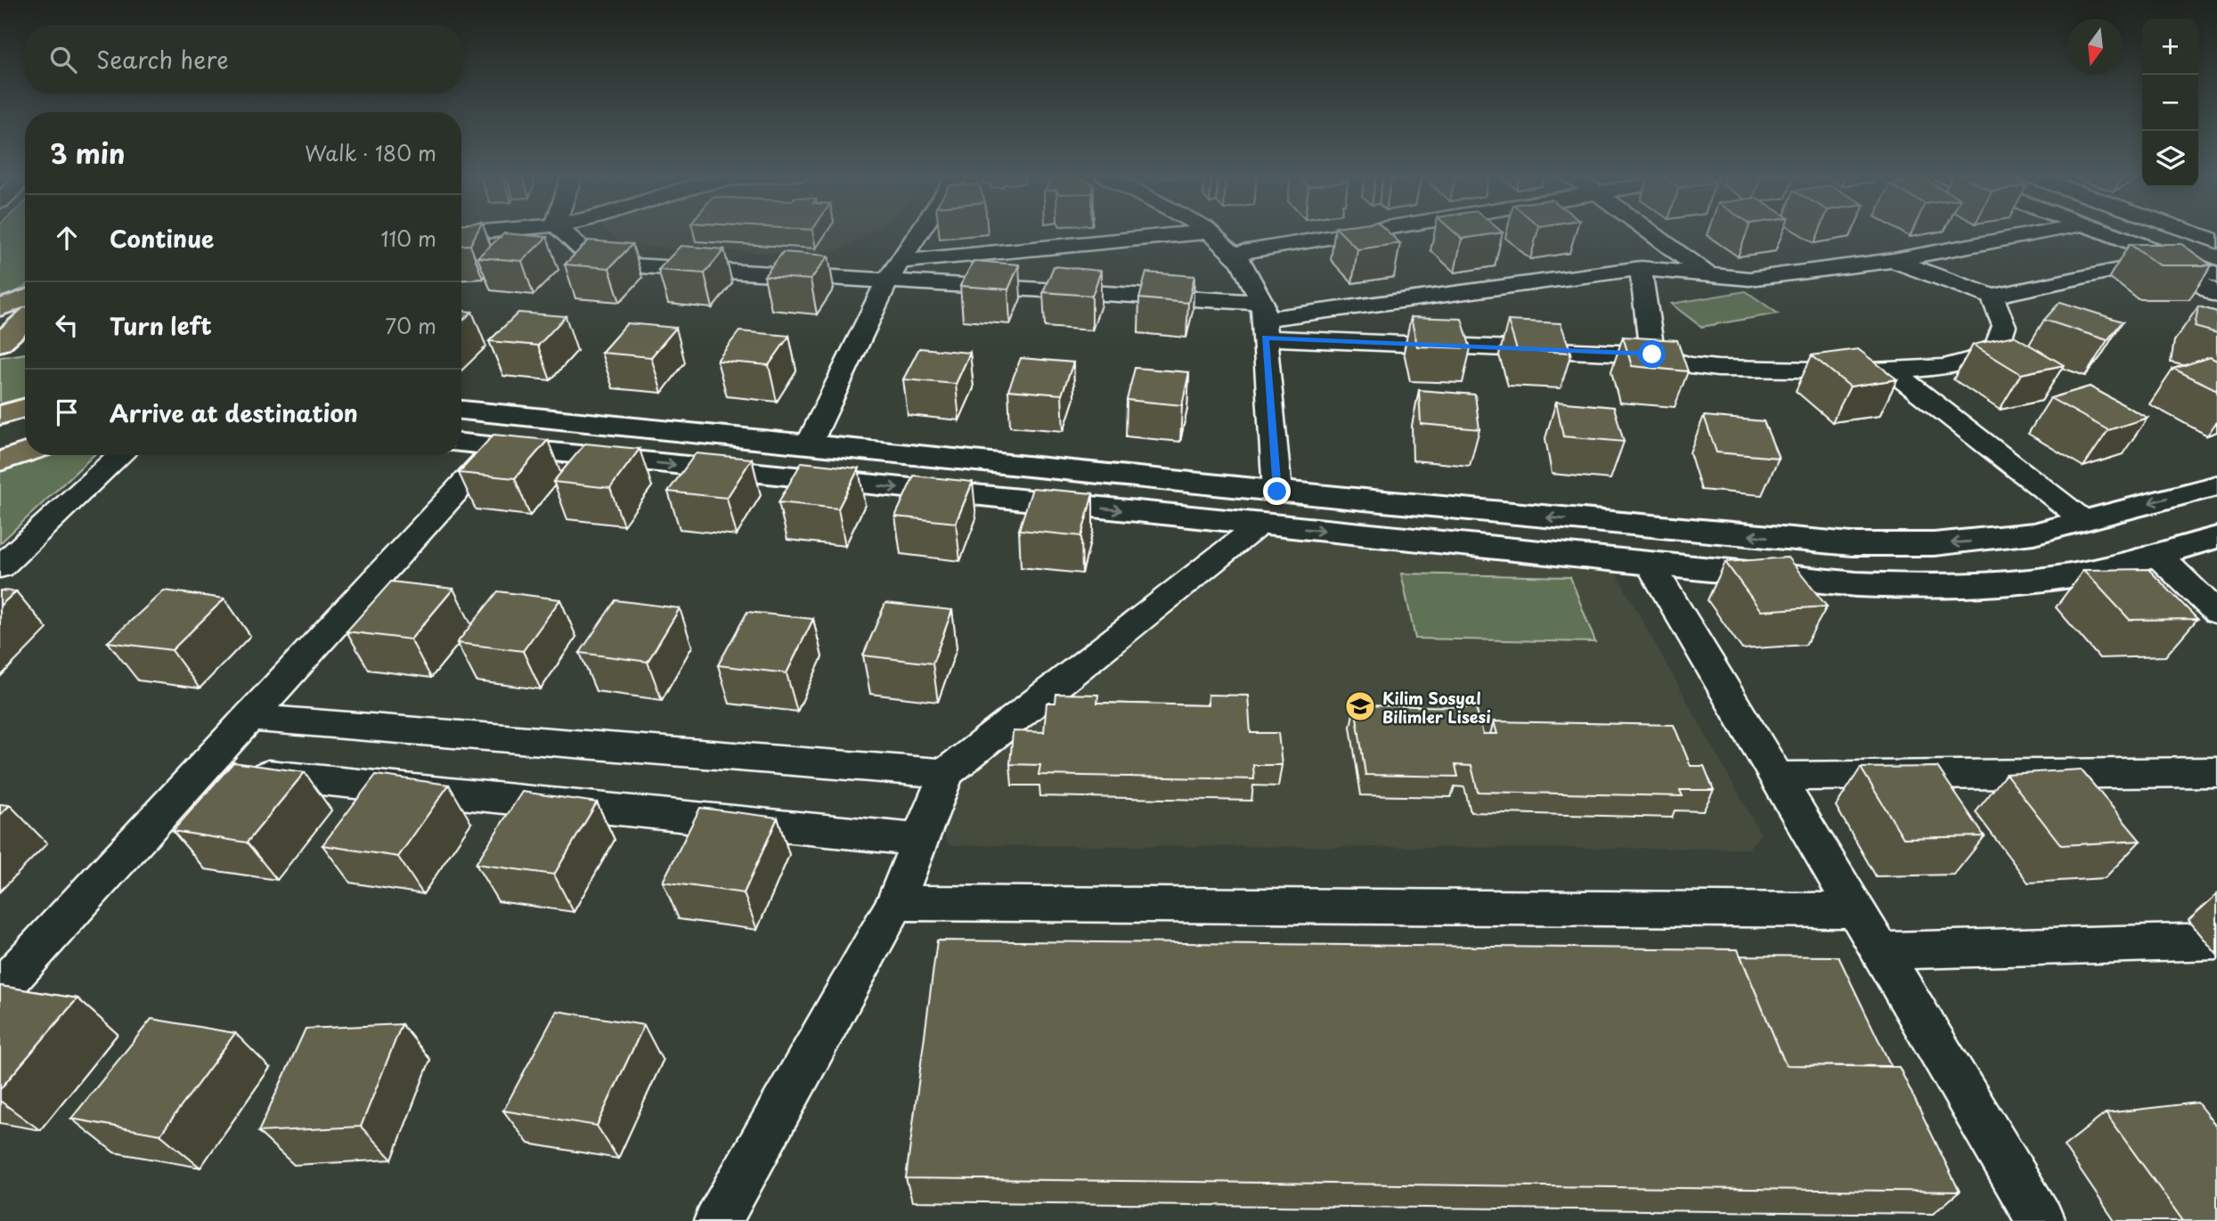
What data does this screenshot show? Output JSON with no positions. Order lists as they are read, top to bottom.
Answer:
{
  "places": {
    "school or university": ["Kilim Sosyal Bilimler Lisesi"]
  },
  "north": "bottom",
  "page": {
    "map_buttons": ["+", "−"],
    "search": "Search here",
    "heading": ["3 min", "Walk · 180 m"],
    "list": [
      ["Continue", "110 m"],
      ["Turn left", "70 m"],
      "Arrive at destination"
    ]
  }
}
